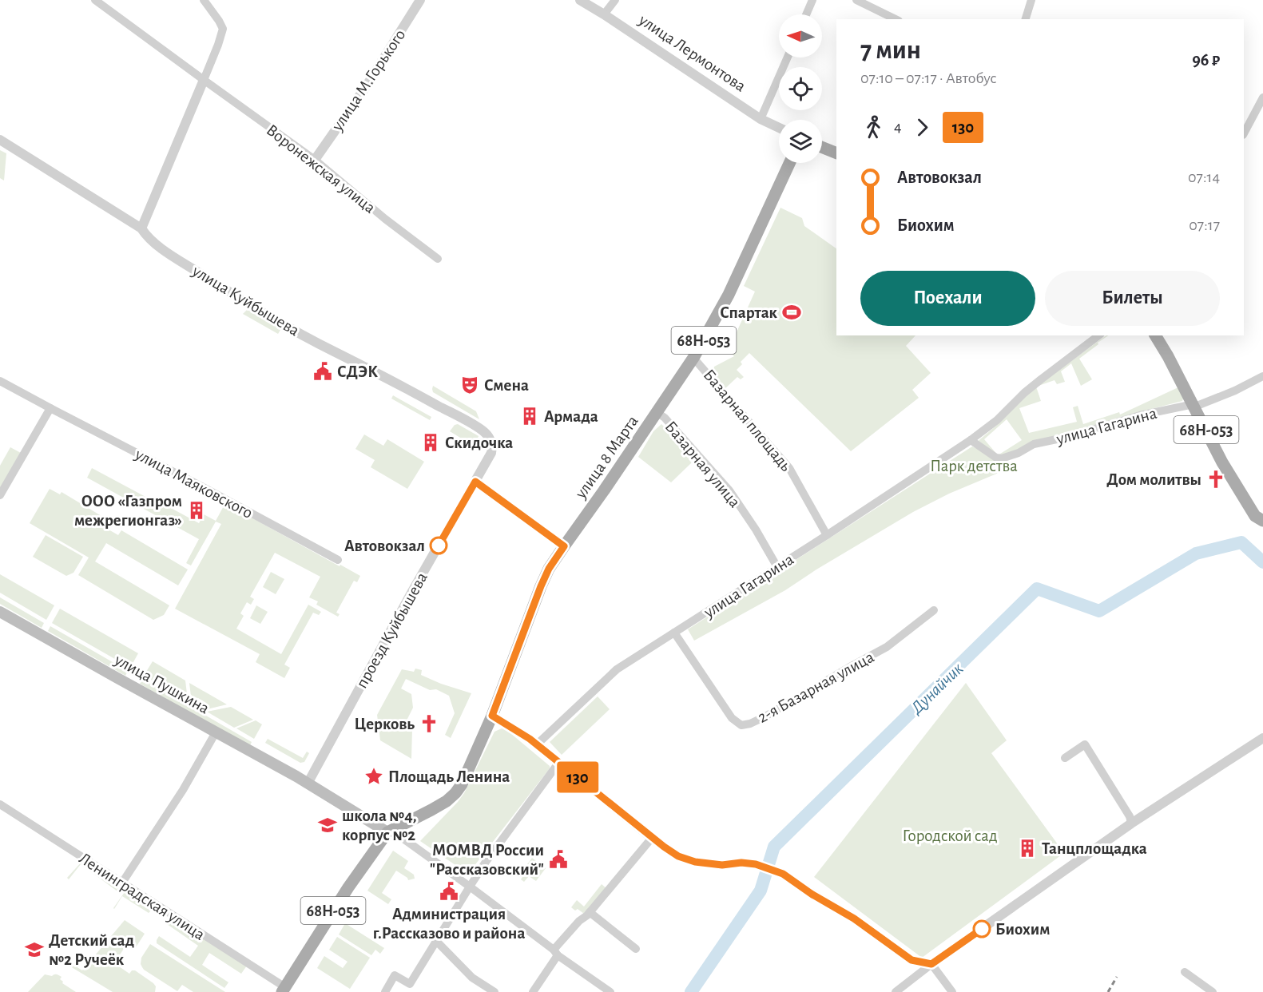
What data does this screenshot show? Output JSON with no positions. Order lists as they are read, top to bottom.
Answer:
{
  "streets": {
    "main road": ["68Н-053", "улица 8 Марта", "улица Пушкина"],
    "street": [
      "улица Лермонтова",
      "улица М.Горького",
      "Воронежская улица",
      "улица Куйбышева",
      "Базарная площадь",
      "улица Гагарина",
      "Базарная улица",
      "улица Маяковского",
      "проезд Куйбышева",
      "2-я Базарная улица",
      "Ленинградская улица"
    ]
  },
  "crossings": [
    ["улица М.Горького", "Воронежская улица"],
    ["улица Куйбышева", "проезд Куйбышева"],
    ["68Н-053", "улица Гагарина"],
    ["68Н-053", "улица 8 Марта"],
    ["68Н-053", "Ленинградская улица"],
    ["Базарная площадь", "улица Гагарина"],
    ["Базарная площадь", "улица 8 Марта"],
    ["улица Гагарина", "Базарная улица"],
    ["улица Гагарина", "2-я Базарная улица"],
    ["улица 8 Марта", "Базарная улица"],
    ["проезд Куйбышева", "улица Пушкина"]
  ],
  "water": ["Дунайчик"],
  "parks": ["Парк детства", "Городской сад"],
  "places": {
    "sports": ["Спартак"],
    "public building": ["СДЭК", "МОМВД России \"Рассказовский\"", "Администрация г.Рассказово и района"],
    "theatre": ["Смена"],
    "building": [
      "Армада",
      "Скидочка",
      "ООО «Газпром межрегионгаз»",
      "Танцплощадка"
    ],
    "church": ["Дом молитвы", "Церковь"],
    "other": ["Автовокзал", "Биохим"],
    "place": ["Площадь Ленина"],
    "school or university": ["школа №4, корпус №2", "Детский сад №2 Ручеёк"]
  },
  "lines": ["bus line 130"],
  "north": "left",
  "page": {
    "on_map": "130",
    "heading": ["7 мин", "07:10 – 07:17 · Автобус", "96 ₽"],
    "legs": ["4", "130"],
    "list": [
      {
        "name": "Автовокзал",
        "value": "07:14"
      },
      {
        "name": "Биохим",
        "value": "07:17"
      }
    ],
    "buttons": ["Поехали", "Билеты"]
  }
}
